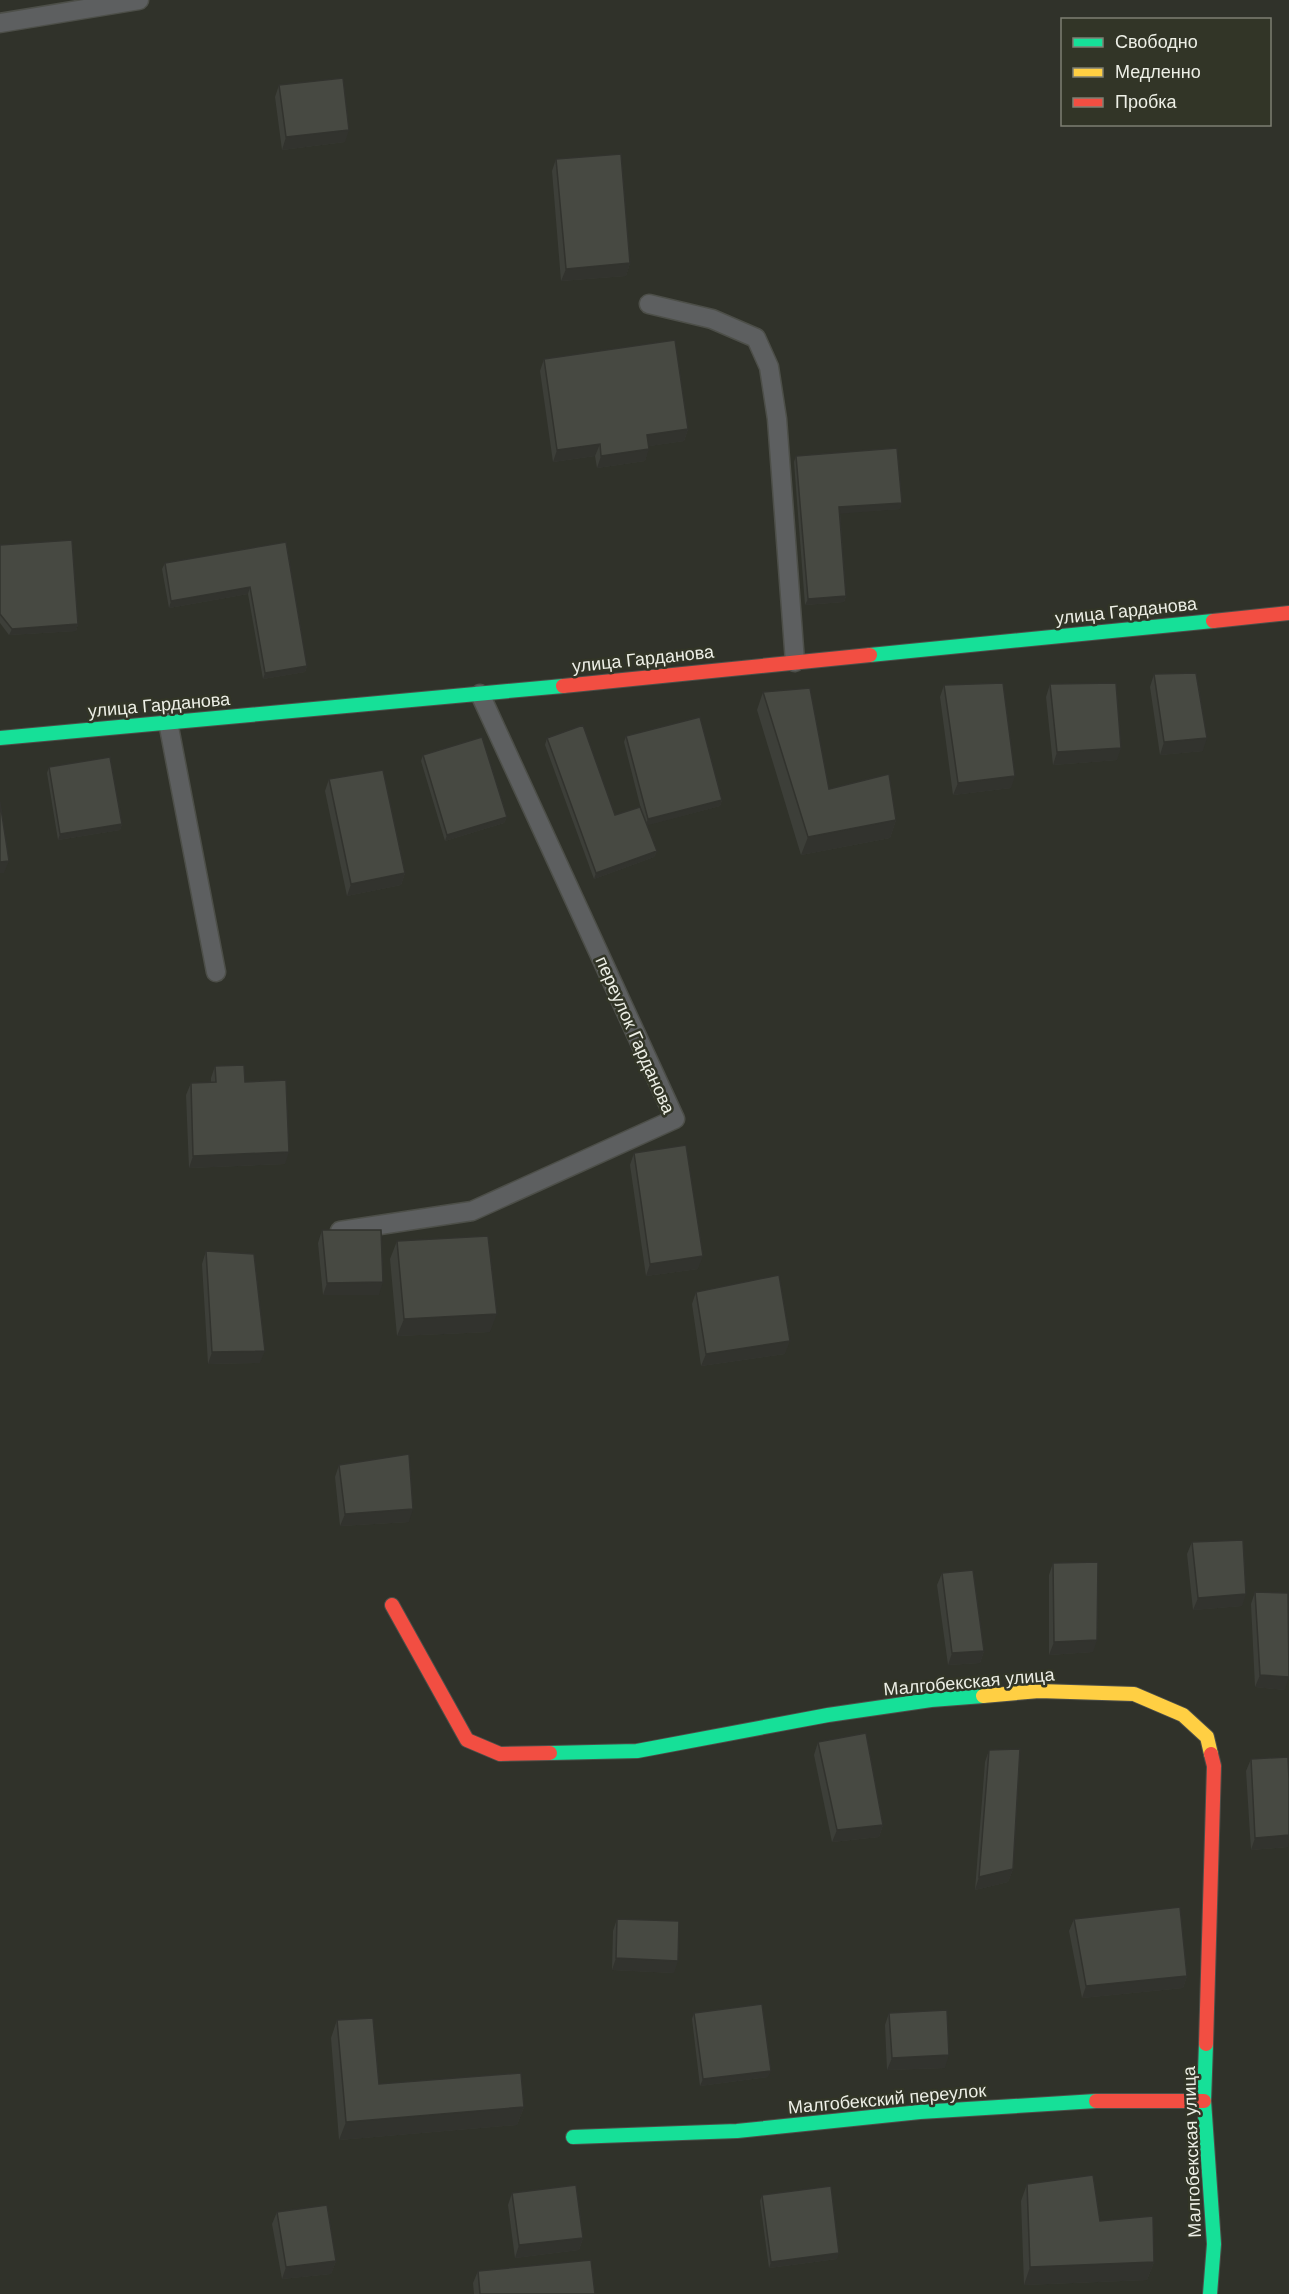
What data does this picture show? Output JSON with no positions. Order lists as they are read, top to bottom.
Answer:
{
  "streets": {
    "street": ["улица Гарданова", "Малгобекская улица", "Малгобекский переулок"],
    "lane": ["переулок Гарданова"]
  },
  "crossings": [
    ["улица Гарданова", "переулок Гарданова"],
    ["Малгобекская улица", "Малгобекский переулок"]
  ],
  "legend": ["Свободно", "Медленно", "Пробка"]
}
